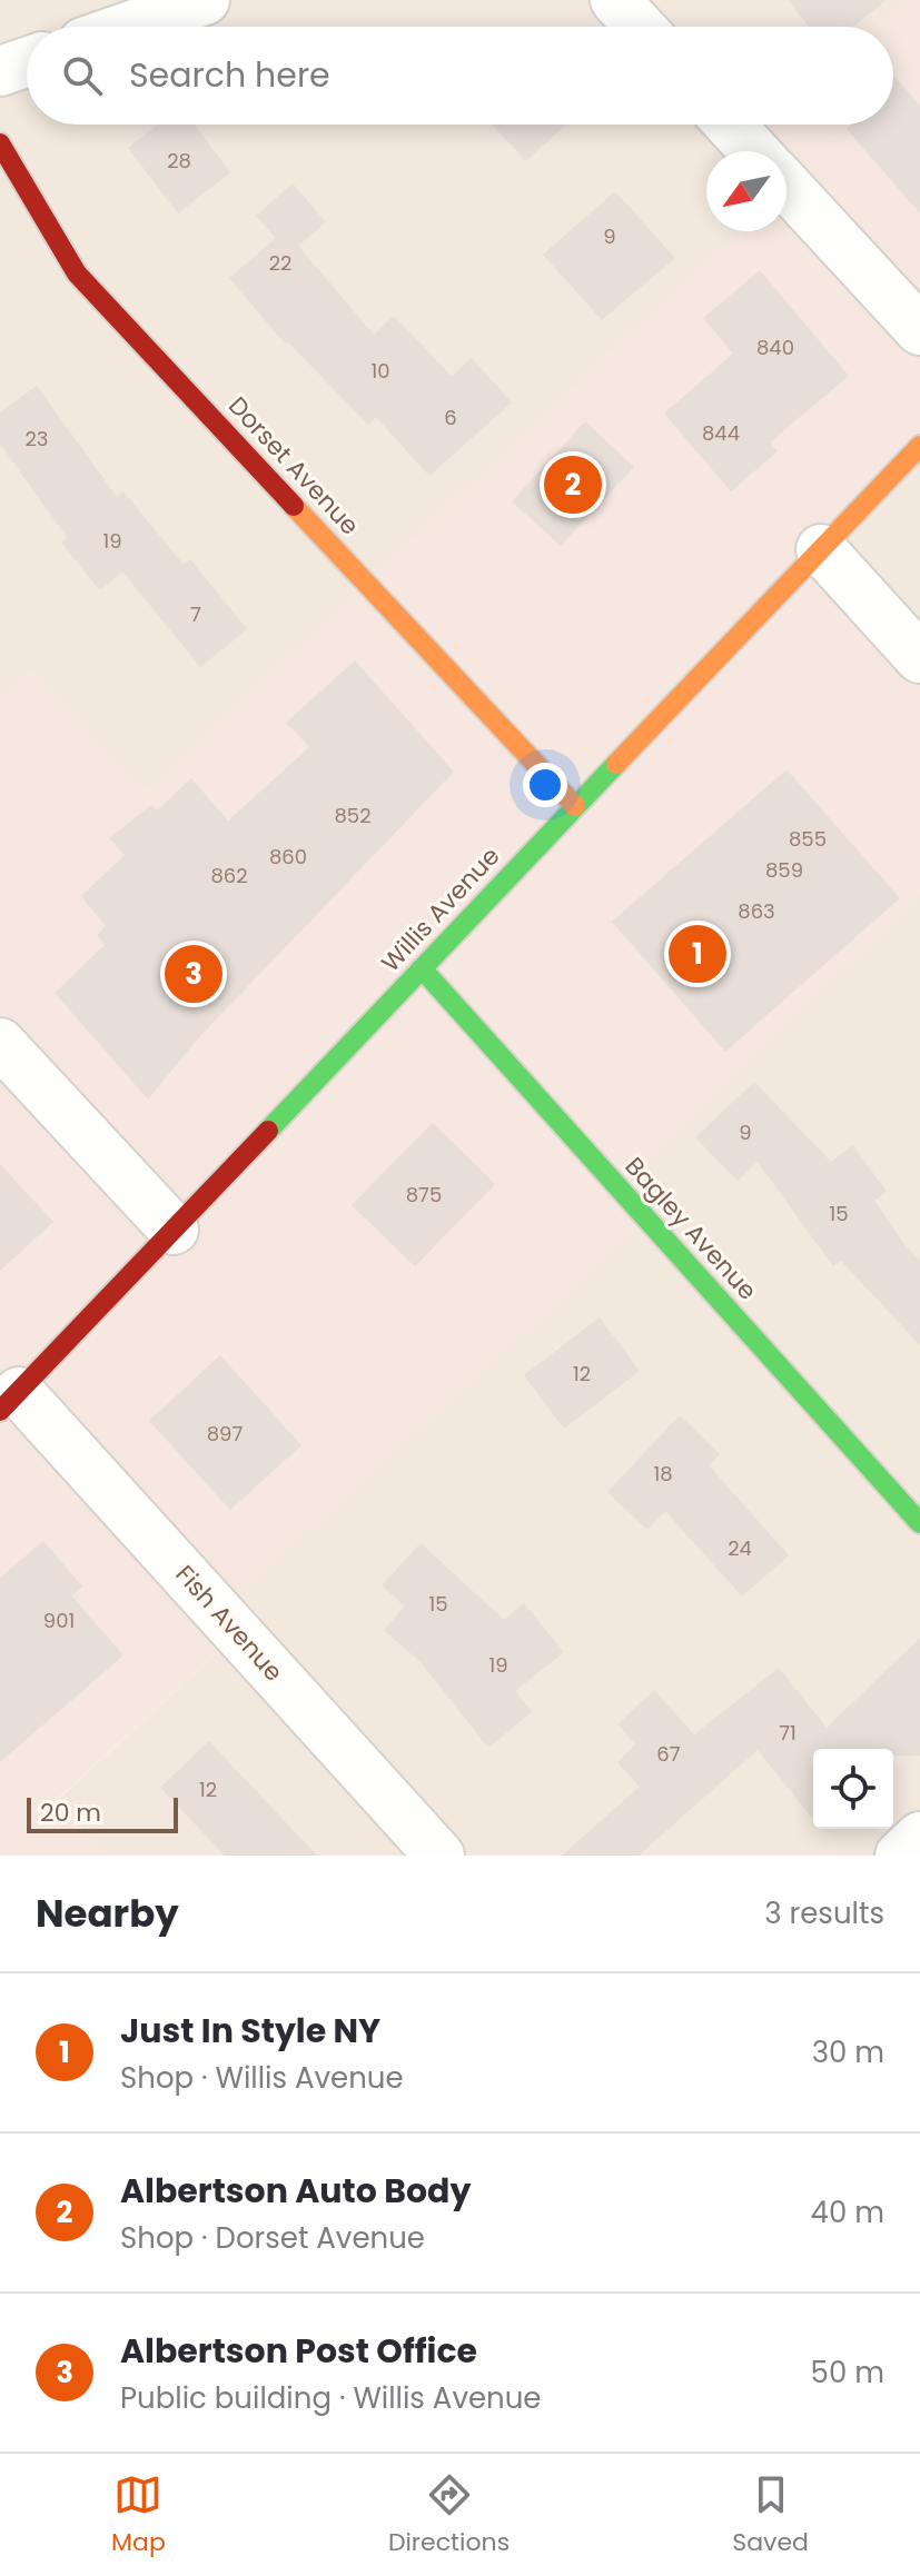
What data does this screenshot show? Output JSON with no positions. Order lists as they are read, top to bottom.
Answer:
{
  "streets": {
    "street": [
      "Dorset Avenue",
      "Willis Avenue",
      "Bagley Avenue",
      "Fish Avenue"
    ]
  },
  "crossings": [
    ["Dorset Avenue", "Willis Avenue"],
    ["Willis Avenue", "Bagley Avenue"],
    ["Willis Avenue", "Fish Avenue"]
  ],
  "house_numbers": [
    "28",
    "9",
    "22",
    "840",
    "10",
    "6",
    "844",
    "23",
    "19",
    "7",
    "852",
    "855",
    "860",
    "859",
    "862",
    "863",
    "9",
    "875",
    "15",
    "12",
    "897",
    "18",
    "24",
    "15",
    "901",
    "19",
    "71",
    "67",
    "12"
  ],
  "scale_bar": "20 m",
  "north": "bottom left",
  "page": {
    "search": "Search here",
    "pins": ["2", "1", "3"],
    "scale": "20 m",
    "heading": ["Nearby", "3 results"],
    "list": [
      {
        "mark": "1",
        "name": "Just In Style NY",
        "note": "Shop · Willis Avenue",
        "value": "30 m"
      },
      {
        "mark": "2",
        "name": "Albertson Auto Body",
        "note": "Shop · Dorset Avenue",
        "value": "40 m"
      },
      {
        "mark": "3",
        "name": "Albertson Post Office",
        "note": "Public building · Willis Avenue",
        "value": "50 m"
      }
    ],
    "nav": ["Map", "Directions", "Saved"]
  }
}
